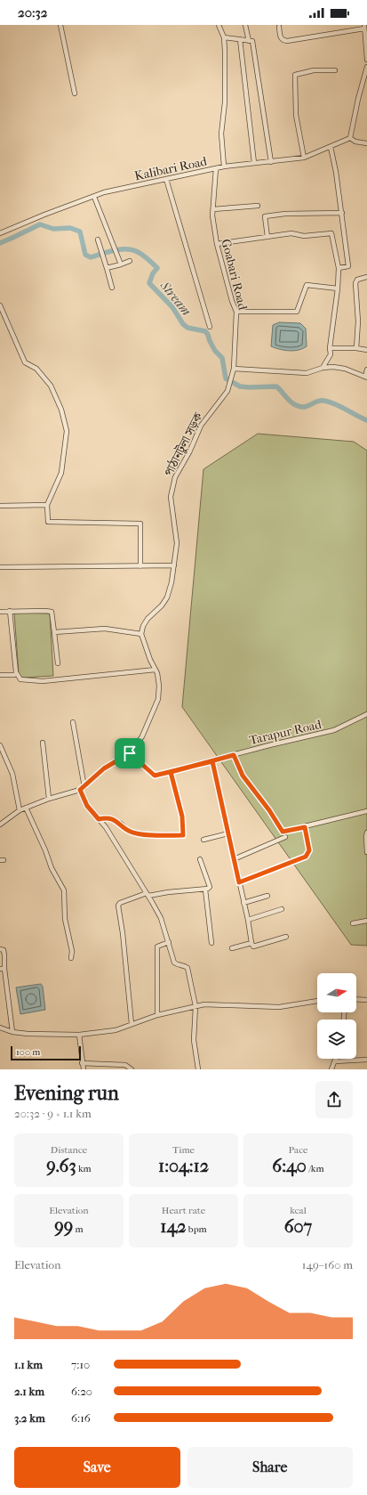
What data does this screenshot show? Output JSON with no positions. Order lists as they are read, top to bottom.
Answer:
{
  "streets": {
    "street": [
      "Kalibari Road",
      "Goabari Road",
      "পাঠানটুলা সড়ক",
      "Tarapur Road"
    ]
  },
  "crossings": [
    ["Kalibari Road", "Goabari Road"],
    ["Goabari Road", "পাঠানটুলা সড়ক"]
  ],
  "water": ["Stream"],
  "scale_bar": "100 m",
  "north": "right",
  "page": {
    "status": "20:32",
    "scale": "100 m",
    "heading": ["Evening run", "20:32 · 9 × 1.1 km"],
    "stats": [
      ["Distance", "9.63 km"],
      ["Time", "1:04:12"],
      ["Pace", "6:40 /km"],
      ["Elevation", "99 m"],
      ["Heart rate", "142 bpm"],
      ["kcal", "607"]
    ],
    "chart": ["Elevation", "149–160 m"],
    "list": [
      {
        "name": "1.1 km",
        "note": "7:10"
      },
      {
        "name": "2.1 km",
        "note": "6:20"
      },
      {
        "name": "3.2 km",
        "note": "6:16"
      }
    ],
    "buttons": ["Save", "Share"]
  }
}
